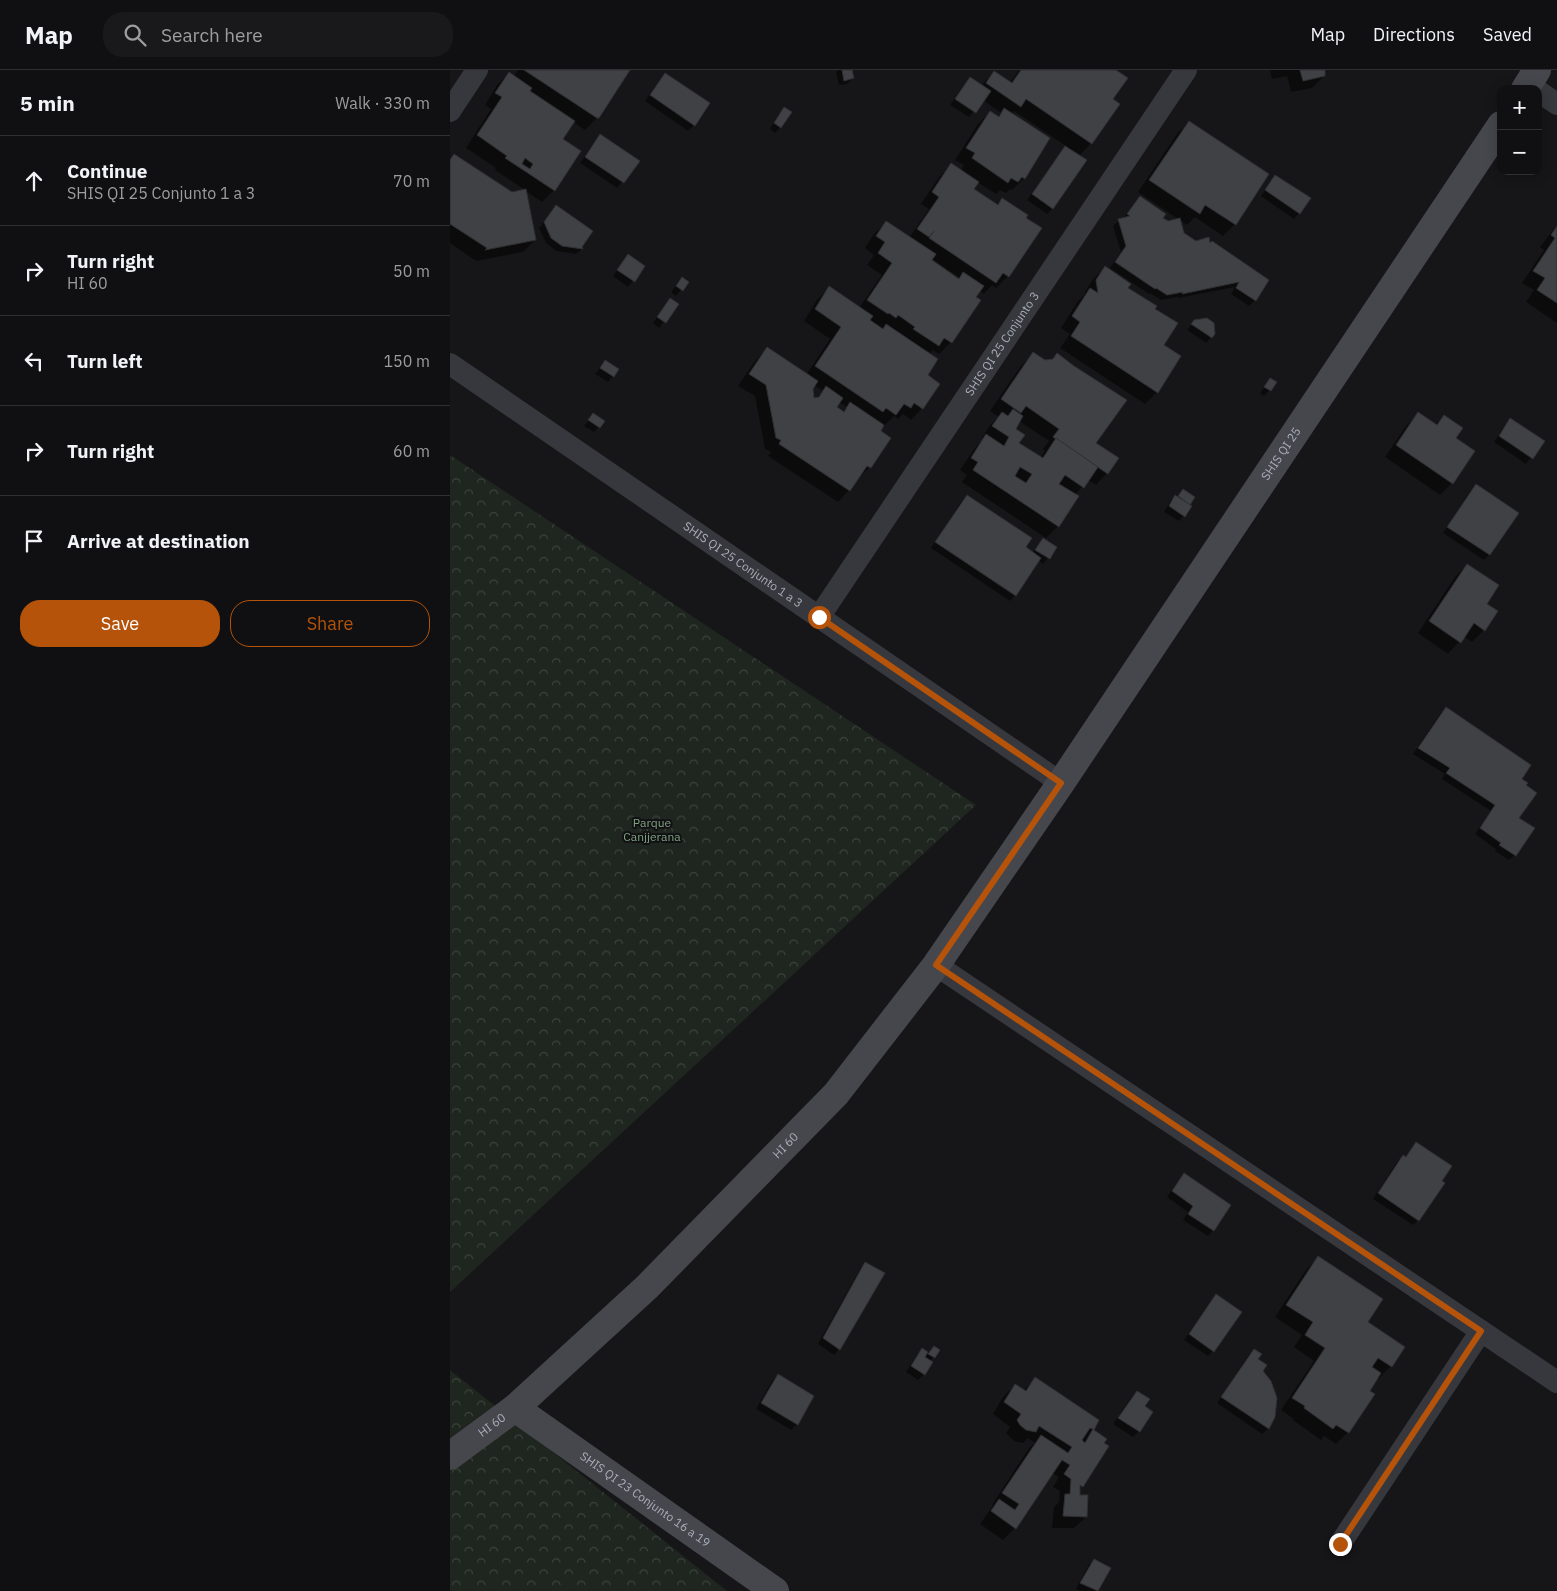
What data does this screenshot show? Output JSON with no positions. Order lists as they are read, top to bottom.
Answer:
{
  "streets": {
    "street": [
      "SHIS QI 25 Conjunto 3",
      "SHIS QI 25",
      "SHIS QI 25 Conjunto 1 a 3",
      "HI 60",
      "SHIS QI 23 Conjunto 16 a 19"
    ]
  },
  "crossings": [
    ["SHIS QI 25 Conjunto 3", "SHIS QI 25 Conjunto 1 a 3"],
    ["SHIS QI 25", "SHIS QI 25 Conjunto 1 a 3"],
    ["SHIS QI 25", "HI 60"],
    ["SHIS QI 25 Conjunto 1 a 3", "HI 60"],
    ["HI 60", "SHIS QI 23 Conjunto 16 a 19"]
  ],
  "parks": ["Parque Canjjerana"],
  "page": {
    "header": "Map",
    "search": "Search here",
    "nav": ["Map", "Directions", "Saved"],
    "heading": ["5 min", "Walk · 330 m"],
    "map_buttons": ["+", "−"],
    "list": [
      ["Continue", "SHIS QI 25 Conjunto 1 a 3", "70 m"],
      ["Turn right", "HI 60", "50 m"],
      ["Turn left", "150 m"],
      ["Turn right", "60 m"],
      "Arrive at destination"
    ],
    "buttons": ["Save", "Share"]
  }
}
